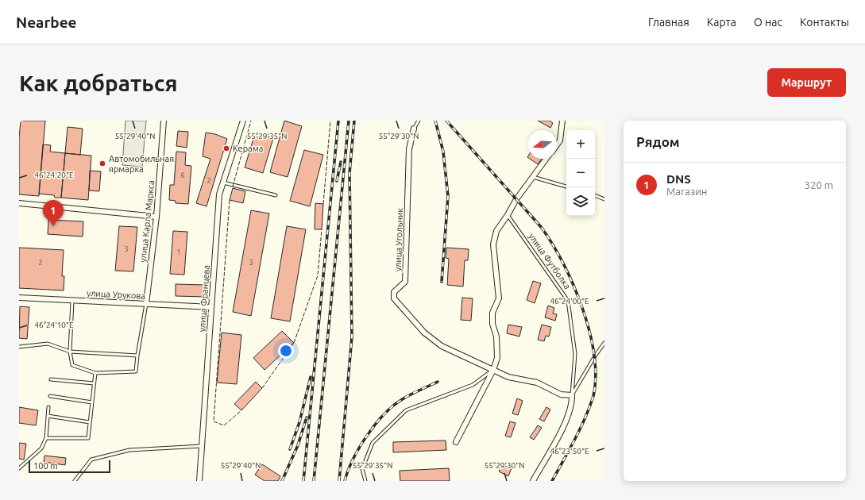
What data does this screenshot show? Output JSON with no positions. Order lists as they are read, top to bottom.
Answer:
{
  "streets": {
    "street": [
      "улица Карла Маркса",
      "улица Угольник",
      "улица Футболка",
      "улица Урукова",
      "улица Францева"
    ]
  },
  "crossings": [
    ["улица Карла Маркса", "улица Урукова"],
    ["улица Угольник", "улица Футболка"],
    ["улица Урукова", "улица Францева"]
  ],
  "places": ["Керама", "Автомобильная ярмарка"],
  "house_numbers": [
    "6",
    "2",
    "3",
    "1",
    "2",
    "3"
  ],
  "scale_bar": "100 m",
  "north": "left",
  "page": {
    "header": "Nearbee",
    "nav": [
      "Главная",
      "Карта",
      "О нас",
      "Контакты"
    ],
    "buttons": "Маршрут",
    "title": "Как добраться",
    "heading": "Рядом",
    "map_buttons": ["+", "−"],
    "list": [
      {
        "mark": "1",
        "name": "DNS",
        "note": "Магазин",
        "value": "320 m"
      }
    ],
    "pins": "1",
    "scale": "100 m"
  },
  "coordinates": [
    "55°29'40\"N",
    "55°29'35\"N",
    "55°29'30\"N",
    "46°24'20\"E",
    "46°24'00\"E",
    "46°24'10\"E",
    "46°23'50\"E"
  ]
}
